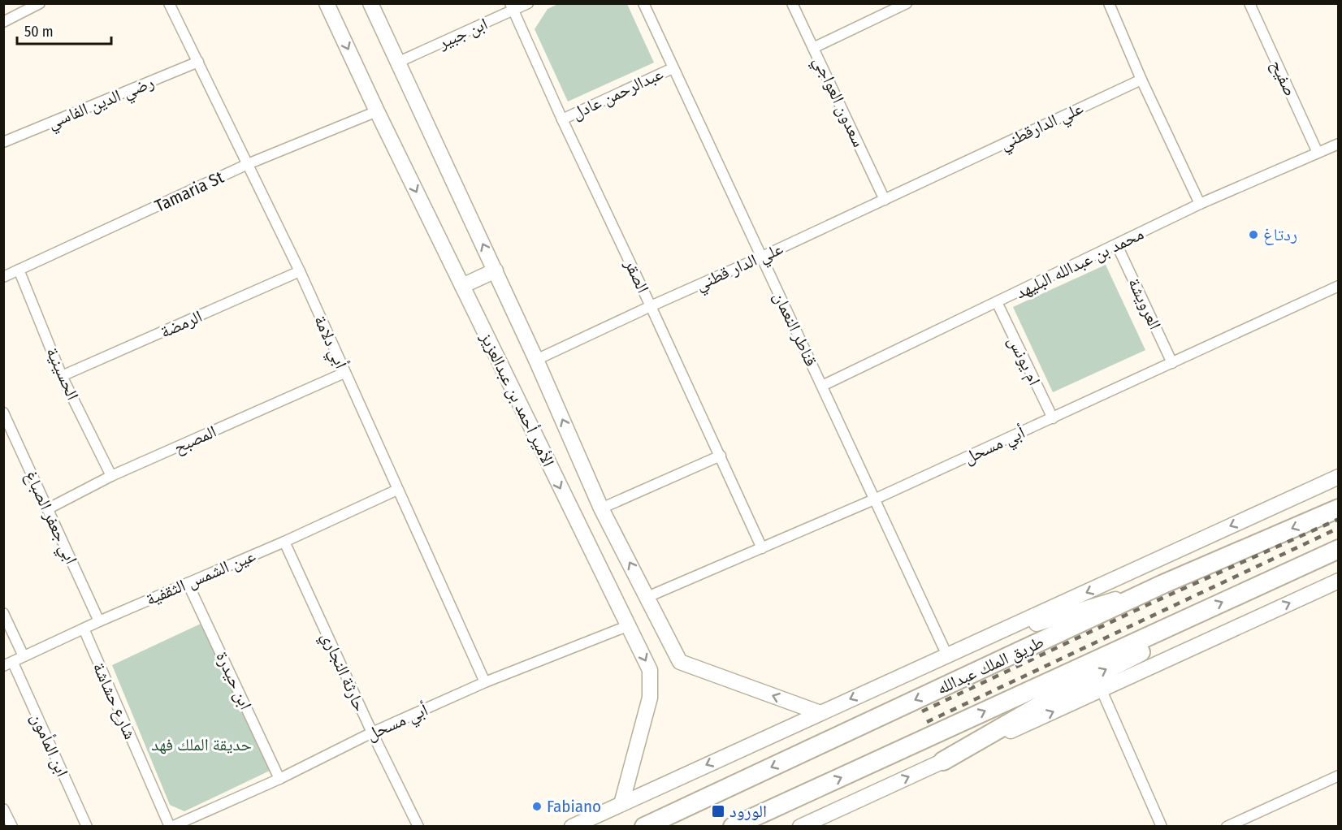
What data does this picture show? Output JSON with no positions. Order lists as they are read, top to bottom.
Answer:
{
  "streets": {
    "highway": ["طريق الملك عبدالله"],
    "street": [
      "ابن جبير",
      "صفيح",
      "عبدالرحمن عادل",
      "سعدون العواجي",
      "رضي الدين الفاسي",
      "علي الدارقطني",
      "Tamaria St",
      "محمد بن عبدالله البليهد",
      "علي الدار قطني",
      "الصقر",
      "العرويشة",
      "الرمضة",
      "قناطر النعمان",
      "أبي دلامة",
      "ام يونس",
      "الحسينية",
      "الأمير أحمد بن عبدالعزيز",
      "المصبح",
      "أبي مسحل",
      "ابي جعفر الصباغ",
      "عين الشمس الثقفية",
      "حارثة النجاري",
      "ابن حيدرة",
      "شارع حشاشة",
      "ابن المأمون"
    ]
  },
  "crossings": [
    ["ابن جبير", "الصقر"],
    ["ابن جبير", "الأمير أحمد بن عبدالعزيز"],
    ["صفيح", "محمد بن عبدالله البليهد"],
    ["عبدالرحمن عادل", "الصقر"],
    ["عبدالرحمن عادل", "قناطر النعمان"],
    ["سعدون العواجي", "علي الدار قطني"],
    ["رضي الدين الفاسي", "أبي دلامة"],
    ["علي الدارقطني", "علي الدار قطني"],
    ["Tamaria St", "أبي دلامة"],
    ["Tamaria St", "الحسينية"],
    ["Tamaria St", "الأمير أحمد بن عبدالعزيز"],
    ["محمد بن عبدالله البليهد", "العرويشة"],
    ["محمد بن عبدالله البليهد", "قناطر النعمان"],
    ["محمد بن عبدالله البليهد", "ام يونس"],
    ["علي الدار قطني", "الصقر"],
    ["علي الدار قطني", "قناطر النعمان"],
    ["علي الدار قطني", "الأمير أحمد بن عبدالعزيز"],
    ["الصقر", "أبي مسحل"],
    ["العرويشة", "أبي مسحل"],
    ["الرمضة", "أبي دلامة"],
    ["الرمضة", "الحسينية"],
    ["قناطر النعمان", "أبي مسحل"],
    ["أبي دلامة", "المصبح"],
    ["أبي دلامة", "أبي مسحل"],
    ["أبي دلامة", "عين الشمس الثقفية"],
    ["ام يونس", "أبي مسحل"],
    ["الحسينية", "المصبح"],
    ["الأمير أحمد بن عبدالعزيز", "أبي مسحل"],
    ["المصبح", "ابي جعفر الصباغ"],
    ["أبي مسحل", "حارثة النجاري"],
    ["أبي مسحل", "ابن حيدرة"],
    ["أبي مسحل", "شارع حشاشة"],
    ["ابي جعفر الصباغ", "عين الشمس الثقفية"],
    ["عين الشمس الثقفية", "حارثة النجاري"],
    ["عين الشمس الثقفية", "ابن حيدرة"],
    ["عين الشمس الثقفية", "شارع حشاشة"],
    ["عين الشمس الثقفية", "ابن المأمون"]
  ],
  "parks": ["حديقة الملك فهد"],
  "places": {
    "other": ["ردتاغ", "Fabiano"],
    "transit": ["الورود"]
  },
  "scale_bar": "50 m"
}
